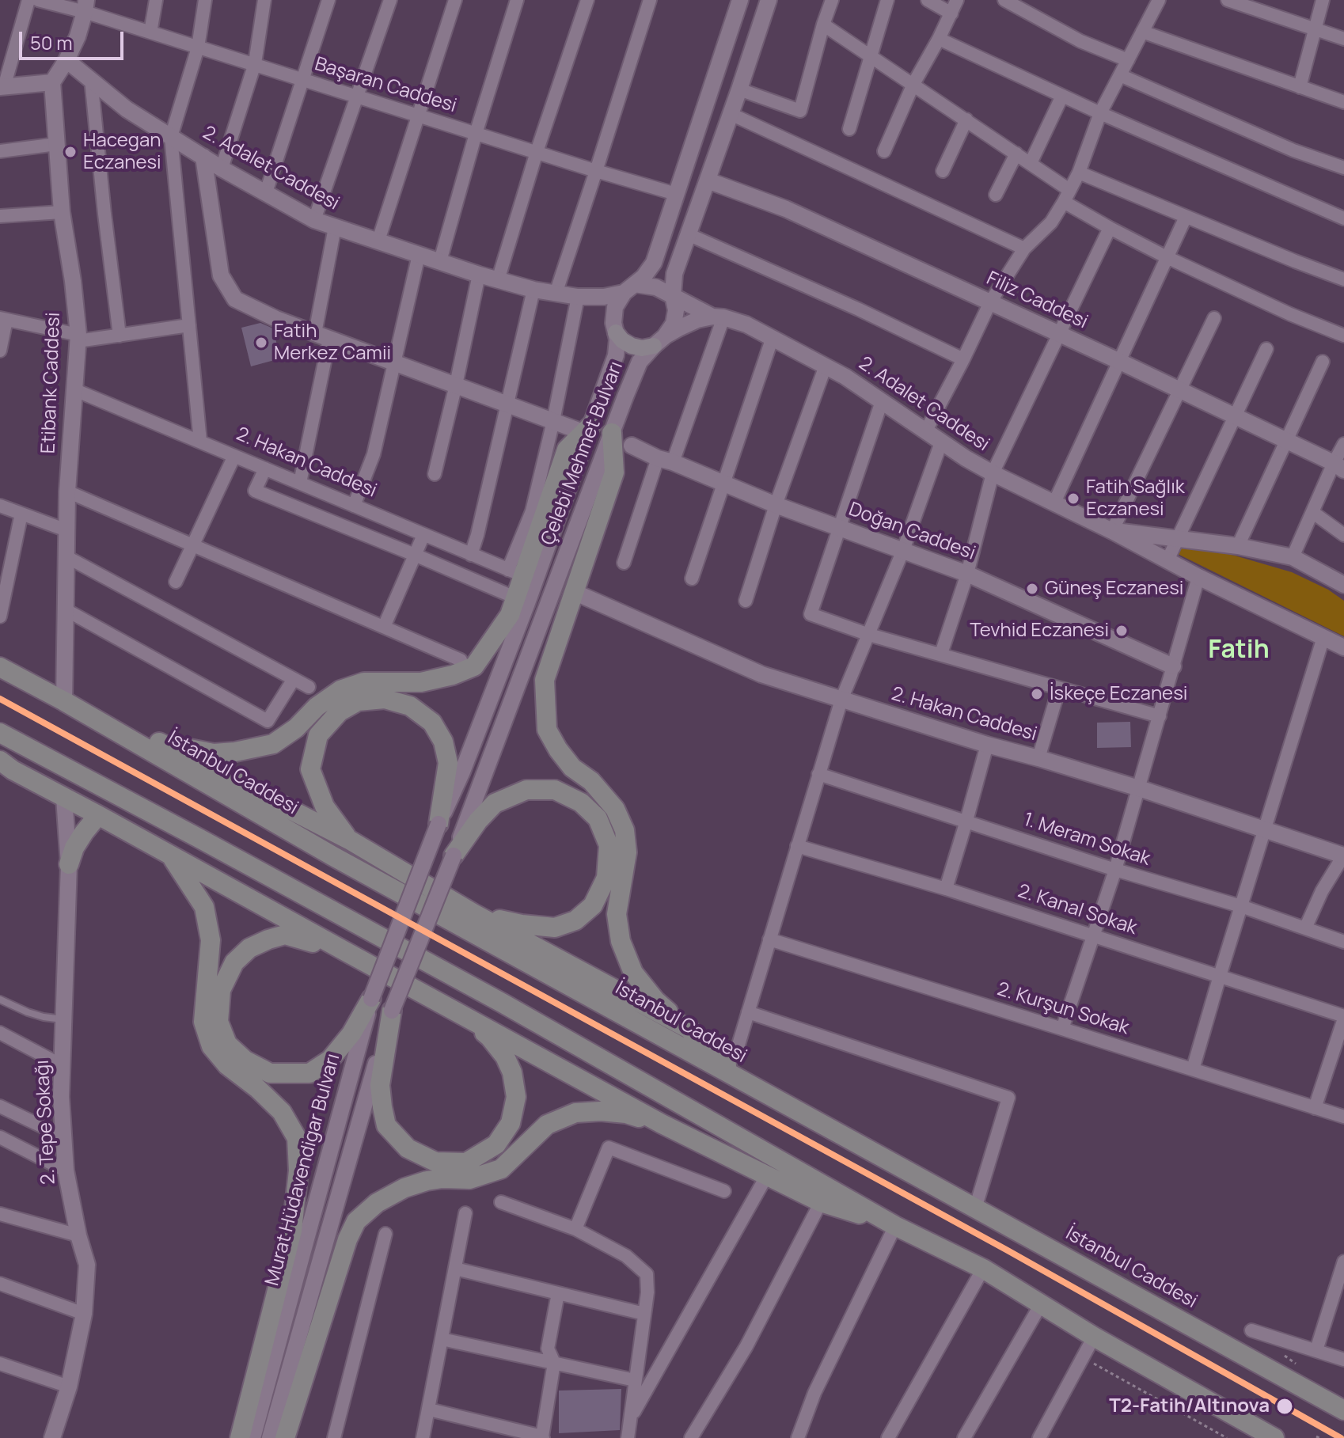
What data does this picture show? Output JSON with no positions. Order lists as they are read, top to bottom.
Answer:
{
  "streets": {
    "highway": ["İstanbul Caddesi"],
    "main road": [
      "2. Adalet Caddesi",
      "Filiz Caddesi",
      "Etibank Caddesi",
      "Çelebi Mehmet Bulvarı",
      "2. Hakan Caddesi",
      "Doğan Caddesi",
      "2. Tepe Sokağı",
      "Murat Hüdavendigar Bulvarı"
    ],
    "street": [
      "Başaran Caddesi",
      "1. Meram Sokak",
      "2. Kanal Sokak",
      "2. Kurşun Sokak"
    ]
  },
  "crossings": [
    ["Başaran Caddesi", "Çelebi Mehmet Bulvarı"],
    ["2. Adalet Caddesi", "Çelebi Mehmet Bulvarı"],
    ["Filiz Caddesi", "Çelebi Mehmet Bulvarı"],
    ["Etibank Caddesi", "2. Hakan Caddesi"],
    ["Etibank Caddesi", "İstanbul Caddesi"],
    ["Çelebi Mehmet Bulvarı", "Murat Hüdavendigar Bulvarı"]
  ],
  "districts": ["Fatih"],
  "places": [
    "Hacegan Eczanesi",
    "Fatih Merkez Camii",
    "Fatih Sağlık Eczanesi",
    "Güneş Eczanesi",
    "Tevhid Eczanesi",
    "İskeçe Eczanesi",
    "T2-Fatih/Altınova"
  ],
  "scale_bar": "50 m"
}
